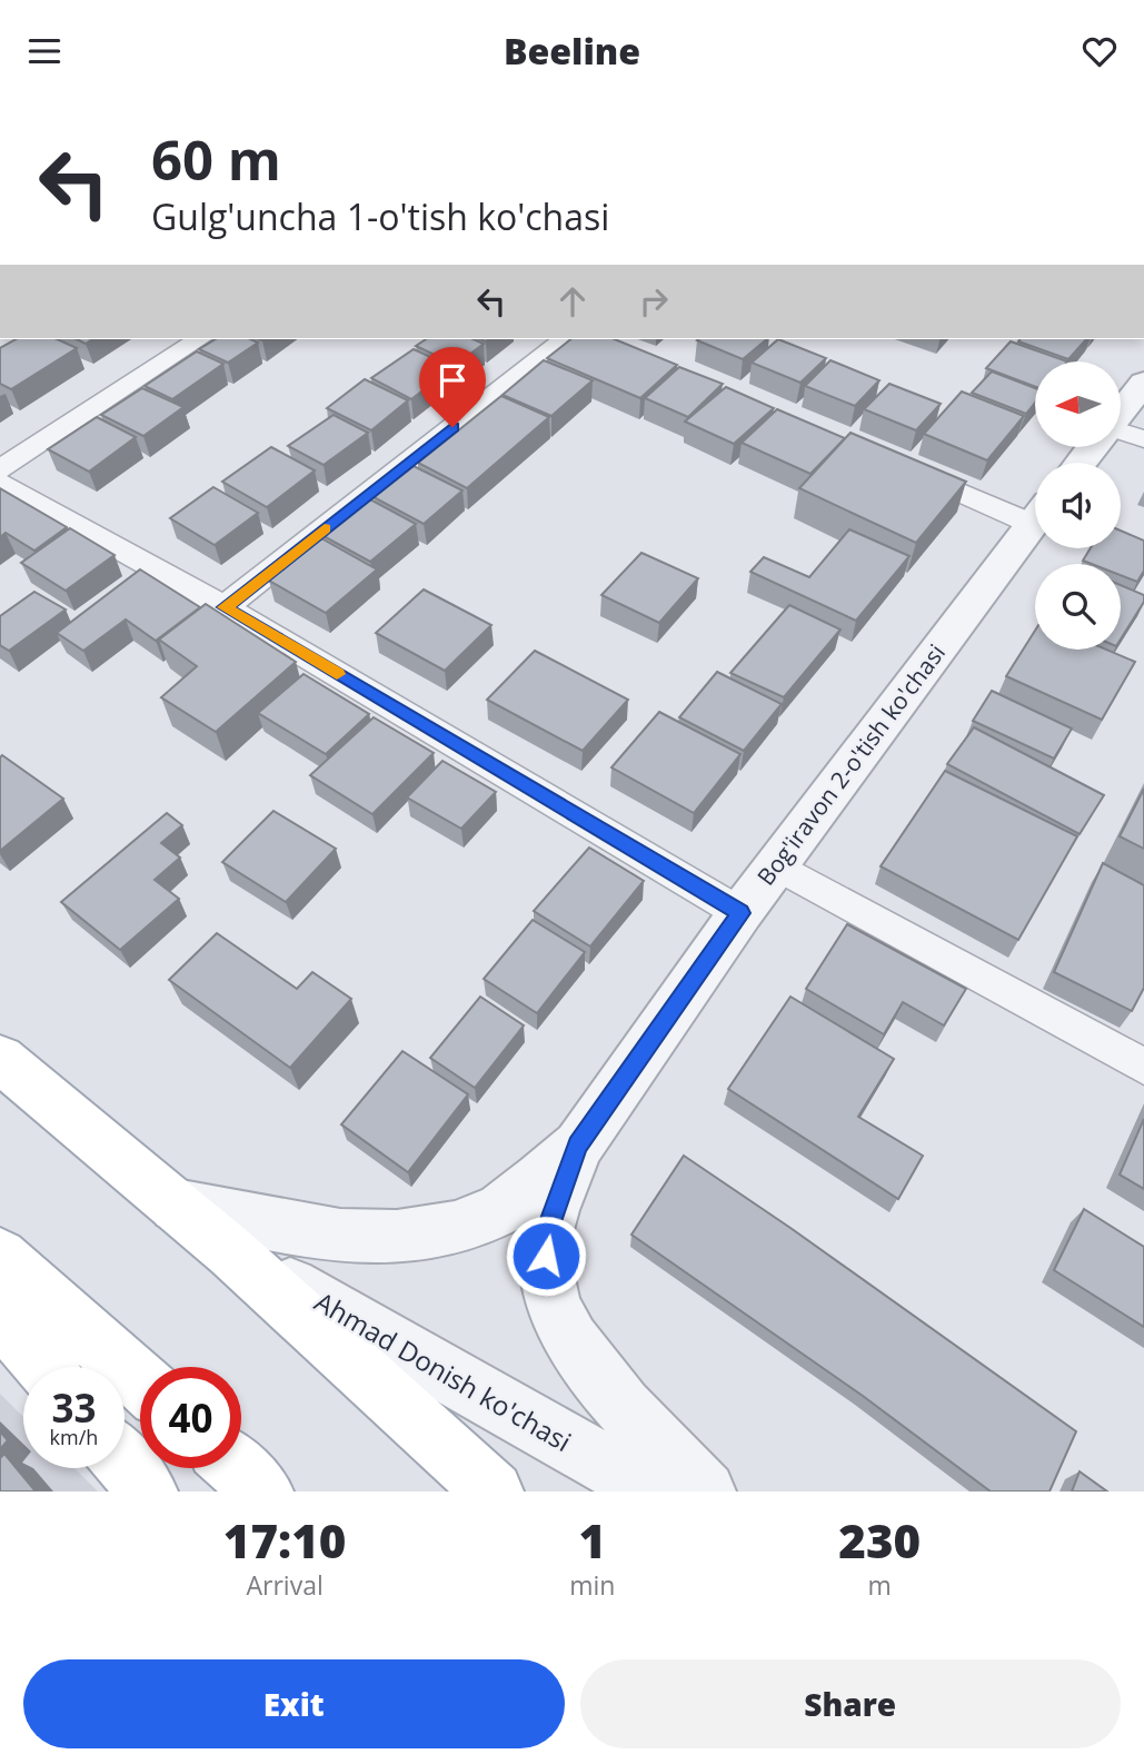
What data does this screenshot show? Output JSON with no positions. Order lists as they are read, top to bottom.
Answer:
{
  "streets": {
    "main road": ["Ahmad Donish ko'chasi"],
    "street": ["Bog'iravon 2-o'tish ko'chasi"]
  },
  "crossings": [
    ["Bog'iravon 2-o'tish ko'chasi", "Ahmad Donish ko'chasi"]
  ],
  "north": "left",
  "page": {
    "header": "Beeline",
    "turn": ["60 m", "Gulg'uncha 1-o'tish ko'chasi"],
    "speed": "33 km/h",
    "limit": "40",
    "eta": [
      "17:10",
      "Arrival",
      "1",
      "min",
      "230",
      "m"
    ],
    "buttons": ["Exit", "Share"]
  }
}
